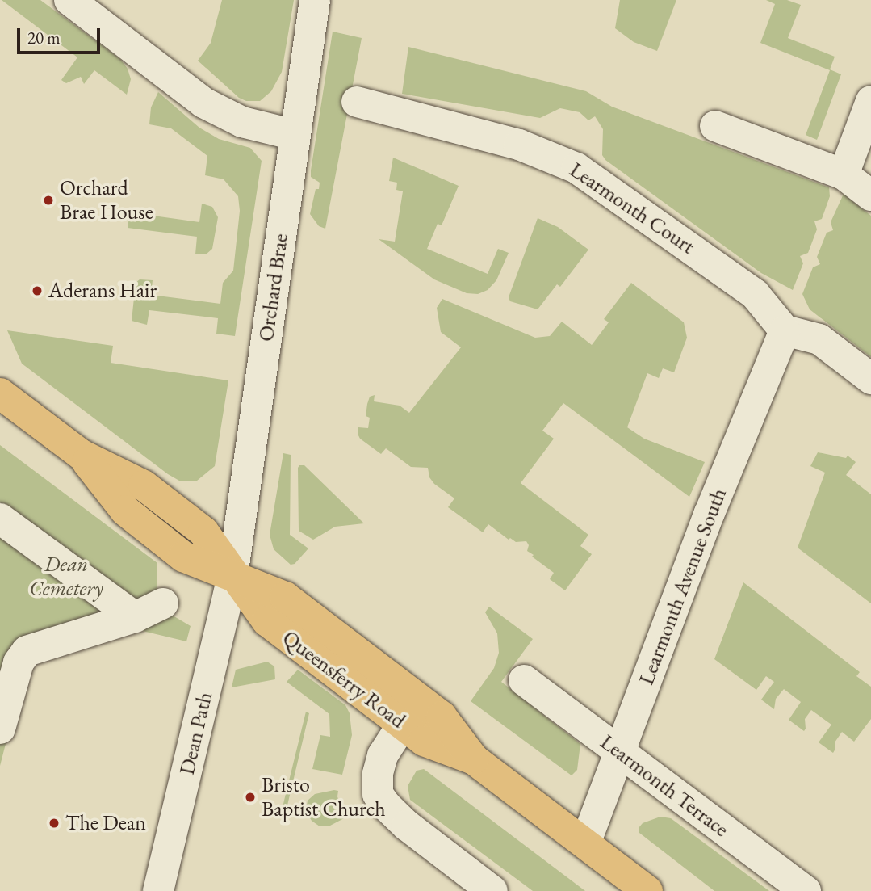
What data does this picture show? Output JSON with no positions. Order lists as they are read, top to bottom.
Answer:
{
  "streets": {
    "main road": ["Queensferry Road"],
    "street": [
      "Learmonth Court",
      "Orchard Brae",
      "Learmonth Avenue South",
      "Dean Path",
      "Learmonth Terrace"
    ]
  },
  "crossings": [
    ["Learmonth Court", "Learmonth Avenue South"],
    ["Orchard Brae", "Queensferry Road"],
    ["Orchard Brae", "Dean Path"],
    ["Learmonth Avenue South", "Queensferry Road"],
    ["Learmonth Avenue South", "Learmonth Terrace"],
    ["Queensferry Road", "Dean Path"]
  ],
  "parks": ["Dean Cemetery"],
  "places": [
    "Orchard Brae House",
    "Aderans Hair",
    "Bristo Baptist Church",
    "The Dean"
  ],
  "scale_bar": "20 m"
}
